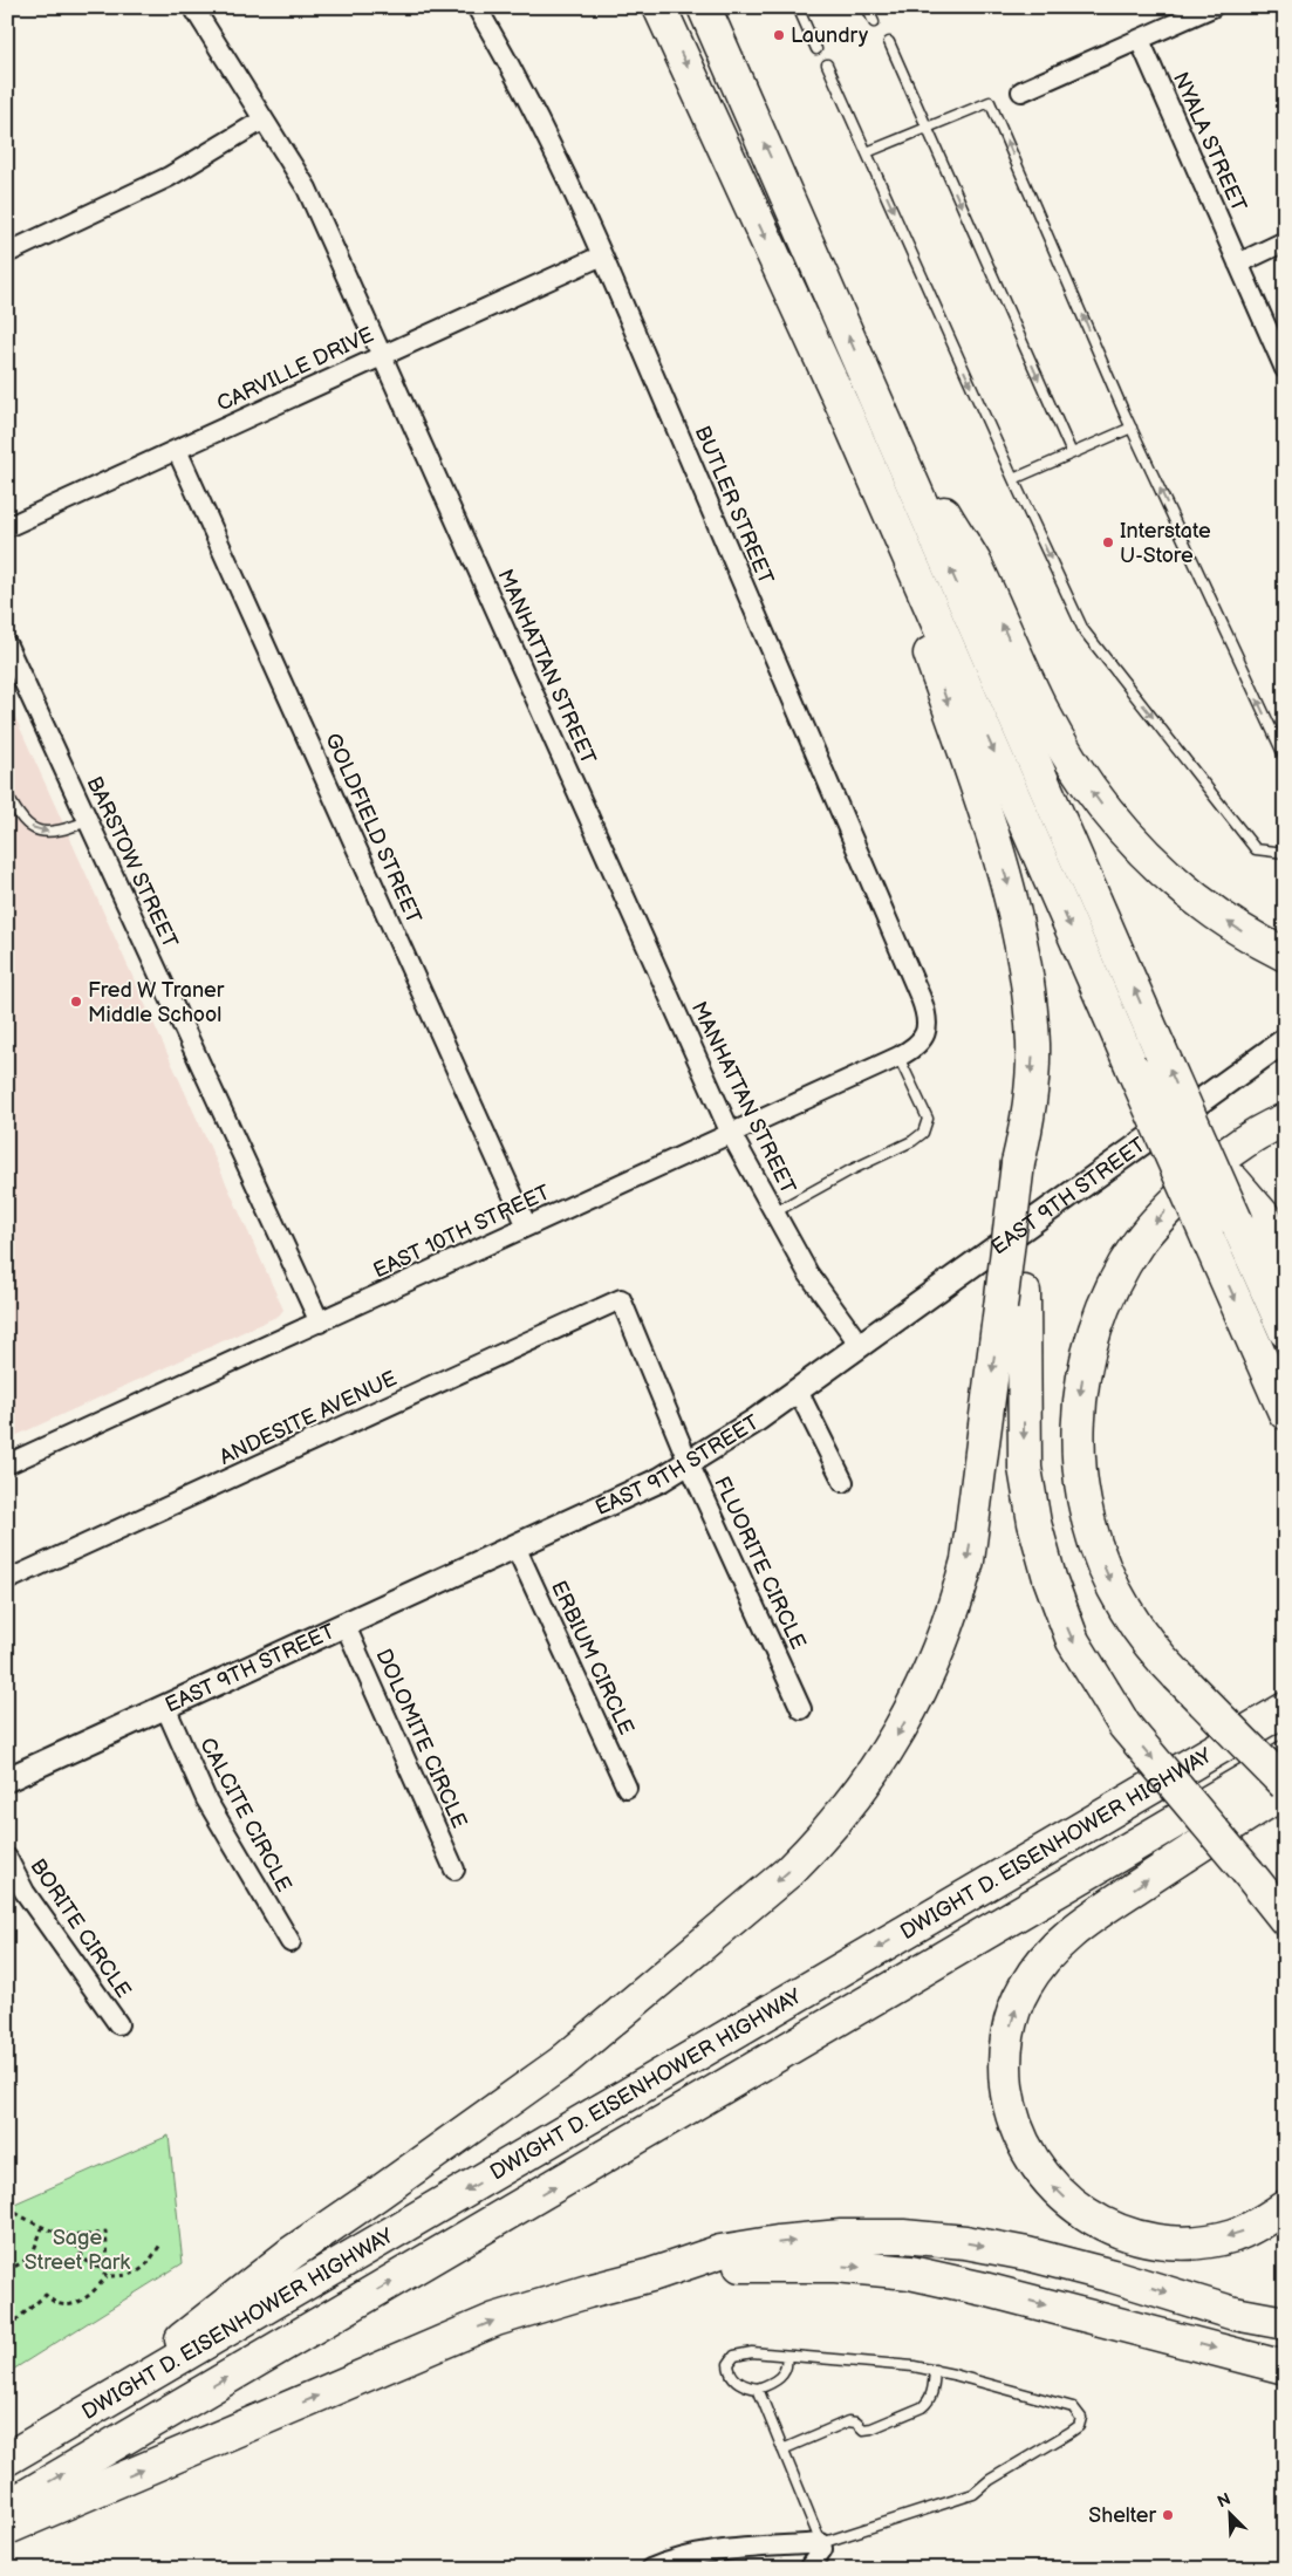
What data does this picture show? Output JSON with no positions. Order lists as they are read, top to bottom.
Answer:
{
  "streets": {
    "highway": ["DWIGHT D. EISENHOWER HIGHWAY"],
    "street": [
      "NYALA STREET",
      "CARVILLE DRIVE",
      "BUTLER STREET",
      "MANHATTAN STREET",
      "GOLDFIELD STREET",
      "BARSTOW STREET",
      "EAST 9TH STREET",
      "EAST 10TH STREET",
      "ANDESITE AVENUE",
      "FLUORITE CIRCLE",
      "ERBIUM CIRCLE",
      "DOLOMITE CIRCLE",
      "CALCITE CIRCLE",
      "BORITE CIRCLE"
    ]
  },
  "crossings": [
    ["CARVILLE DRIVE", "BUTLER STREET"],
    ["CARVILLE DRIVE", "MANHATTAN STREET"],
    ["CARVILLE DRIVE", "GOLDFIELD STREET"],
    ["BUTLER STREET", "EAST 10TH STREET"],
    ["MANHATTAN STREET", "EAST 9TH STREET"],
    ["MANHATTAN STREET", "EAST 10TH STREET"],
    ["GOLDFIELD STREET", "EAST 10TH STREET"],
    ["BARSTOW STREET", "EAST 10TH STREET"],
    ["EAST 9TH STREET", "FLUORITE CIRCLE"],
    ["EAST 9TH STREET", "ERBIUM CIRCLE"],
    ["EAST 9TH STREET", "DOLOMITE CIRCLE"],
    ["EAST 9TH STREET", "CALCITE CIRCLE"],
    ["ANDESITE AVENUE", "FLUORITE CIRCLE"]
  ],
  "parks": ["Sage Street Park"],
  "places": [
    "Laundry",
    "Interstate U-Store",
    "Fred W Traner Middle School",
    "Shelter"
  ],
  "north": "top left"
}
